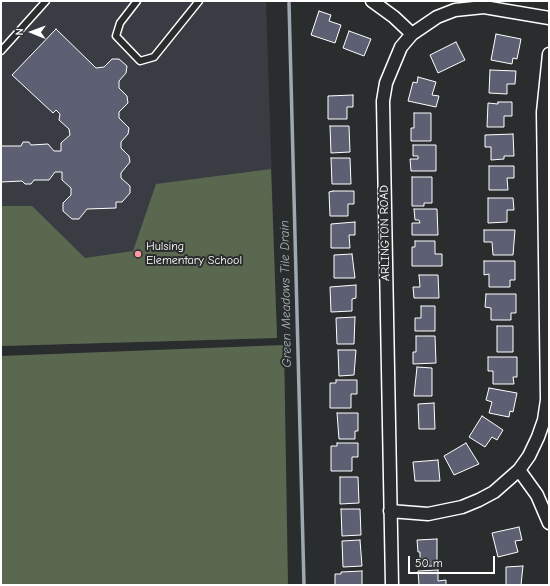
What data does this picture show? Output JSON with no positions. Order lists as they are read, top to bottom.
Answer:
{
  "streets": {
    "street": ["ARLINGTON ROAD"]
  },
  "water": ["Green Meadows Tile Drain"],
  "places": ["Hulsing Elementary School"],
  "scale_bar": "50 m",
  "north": "left"
}
